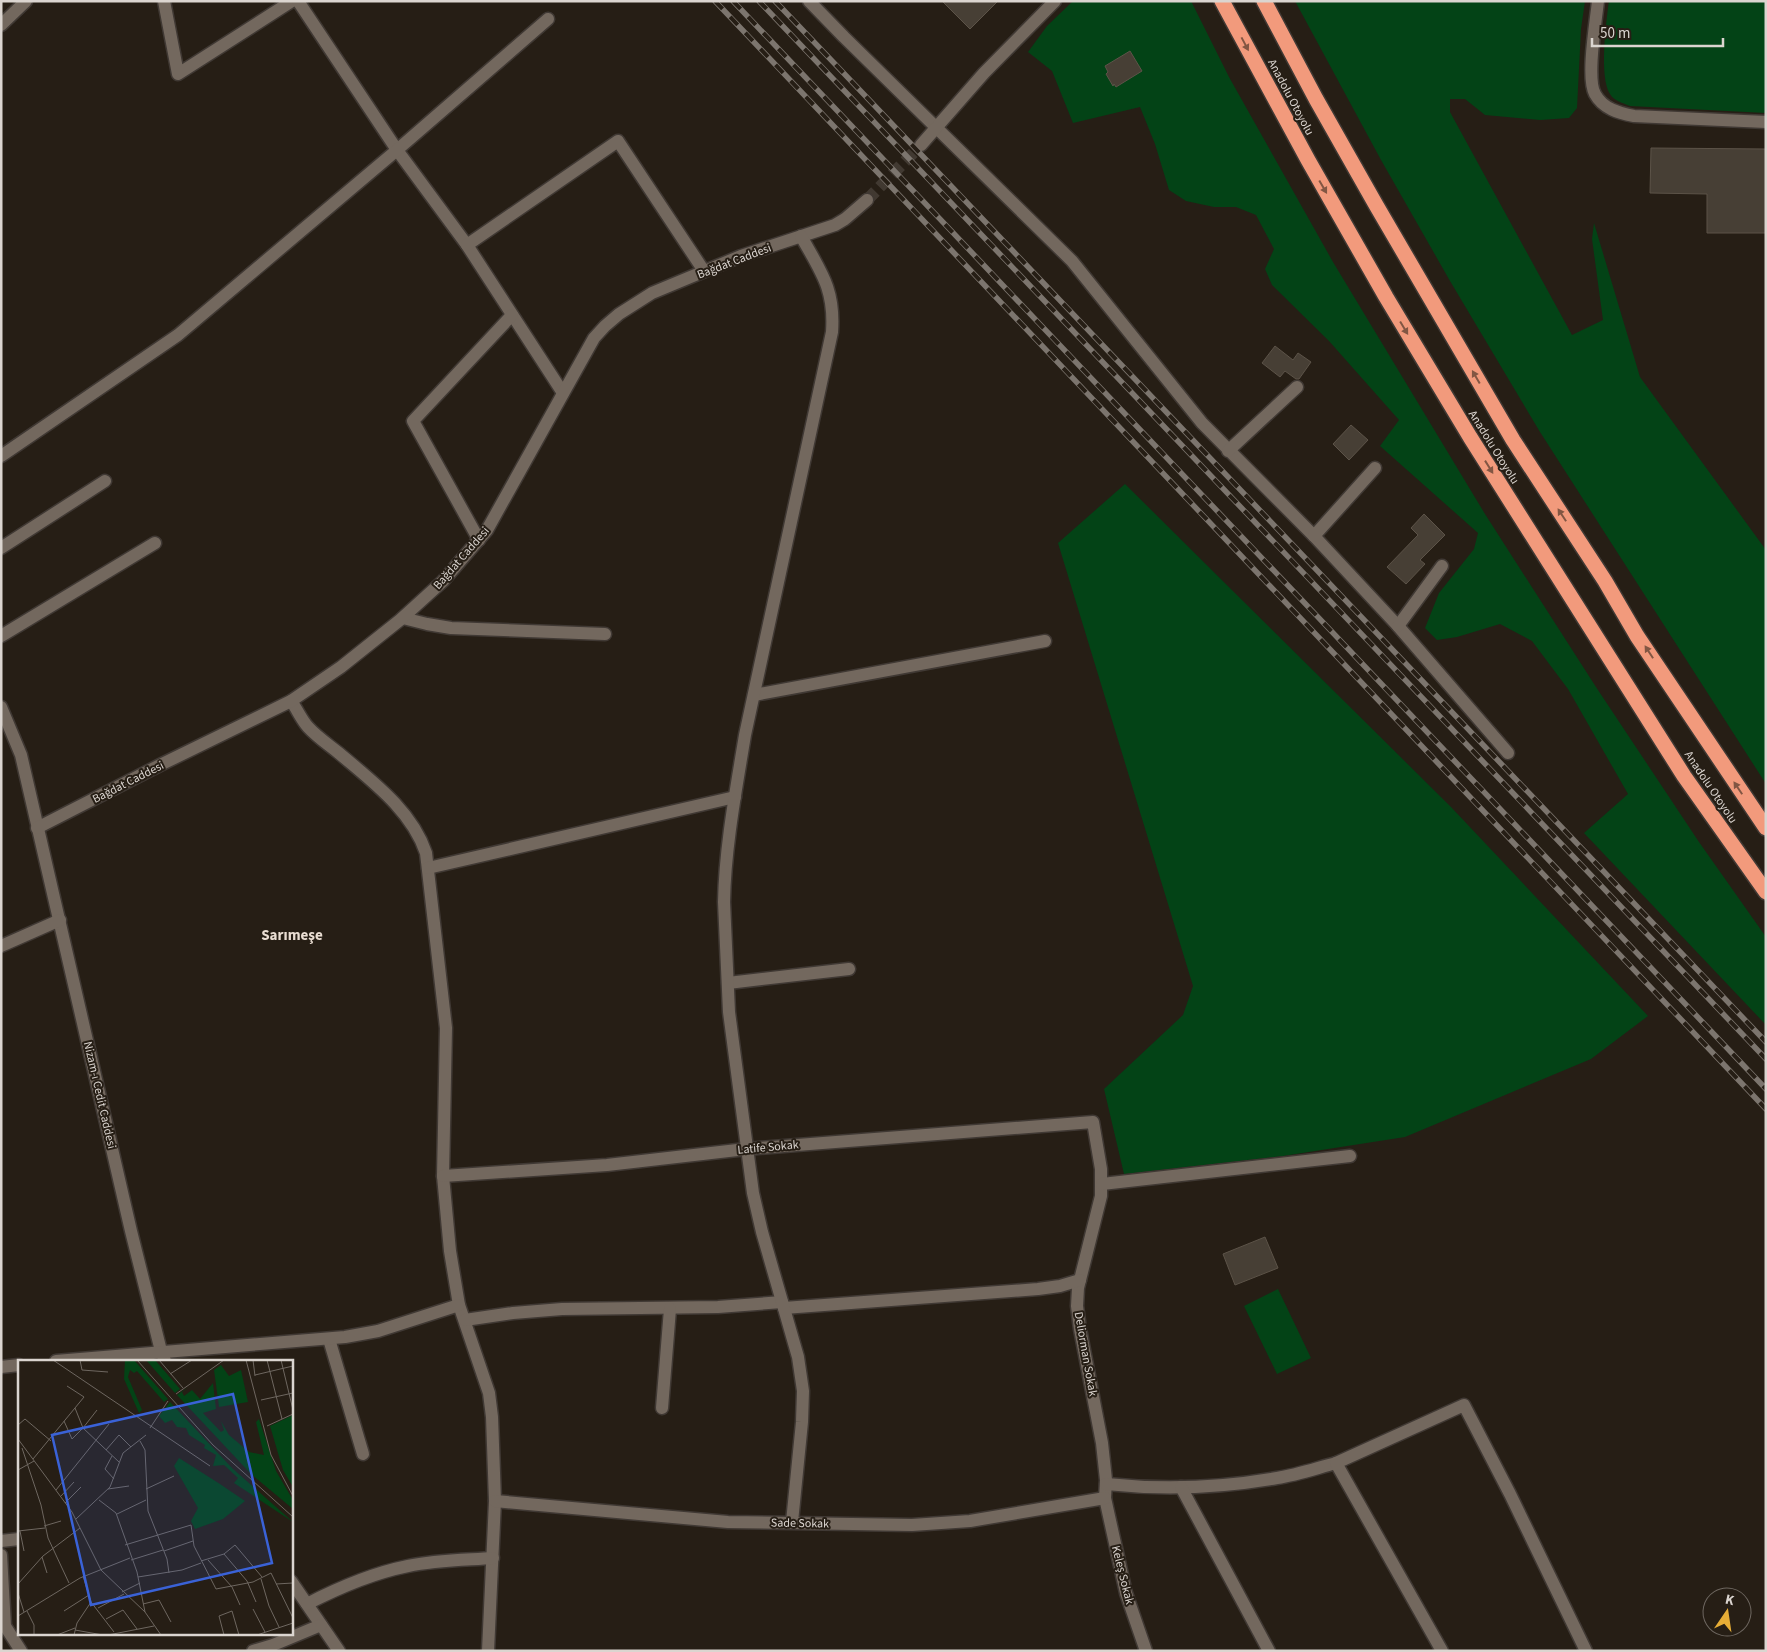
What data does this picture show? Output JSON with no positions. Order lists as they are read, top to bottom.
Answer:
{
  "streets": {
    "highway": ["Anadolu Otoyolu"],
    "street": [
      "Bağdat Caddesi",
      "Nizam-ı Cedit Caddesi",
      "Latife Sokak",
      "Deliorman Sokak",
      "Sade Sokak",
      "Keleş Sokak"
    ]
  },
  "crossings": [
    ["Bağdat Caddesi", "Nizam-ı Cedit Caddesi"],
    ["Latife Sokak", "Deliorman Sokak"],
    ["Deliorman Sokak", "Sade Sokak"],
    ["Deliorman Sokak", "Keleş Sokak"],
    ["Sade Sokak", "Keleş Sokak"]
  ],
  "districts": ["Sarımeşe"],
  "scale_bar": "50 m",
  "north": "top"
}
